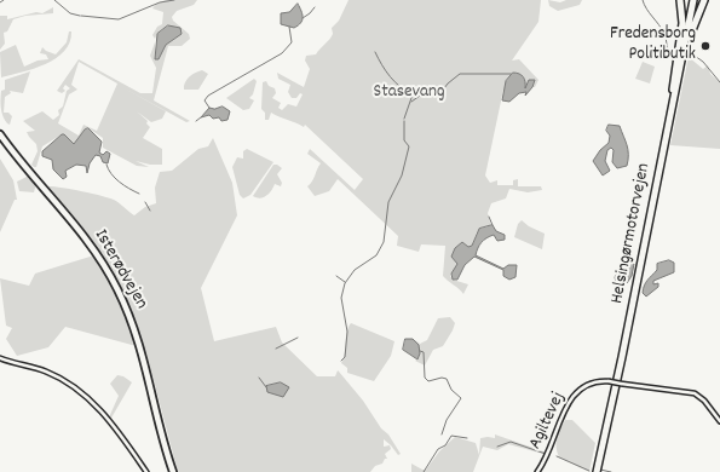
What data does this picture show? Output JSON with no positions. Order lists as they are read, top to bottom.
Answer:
{
  "streets": {
    "highway": ["Helsingørmotorvejen", "Isterødvejen"],
    "street": ["Agiltevej"]
  },
  "parks": ["Stasevang"],
  "places": ["Fredensborg Politibutik"]
}
